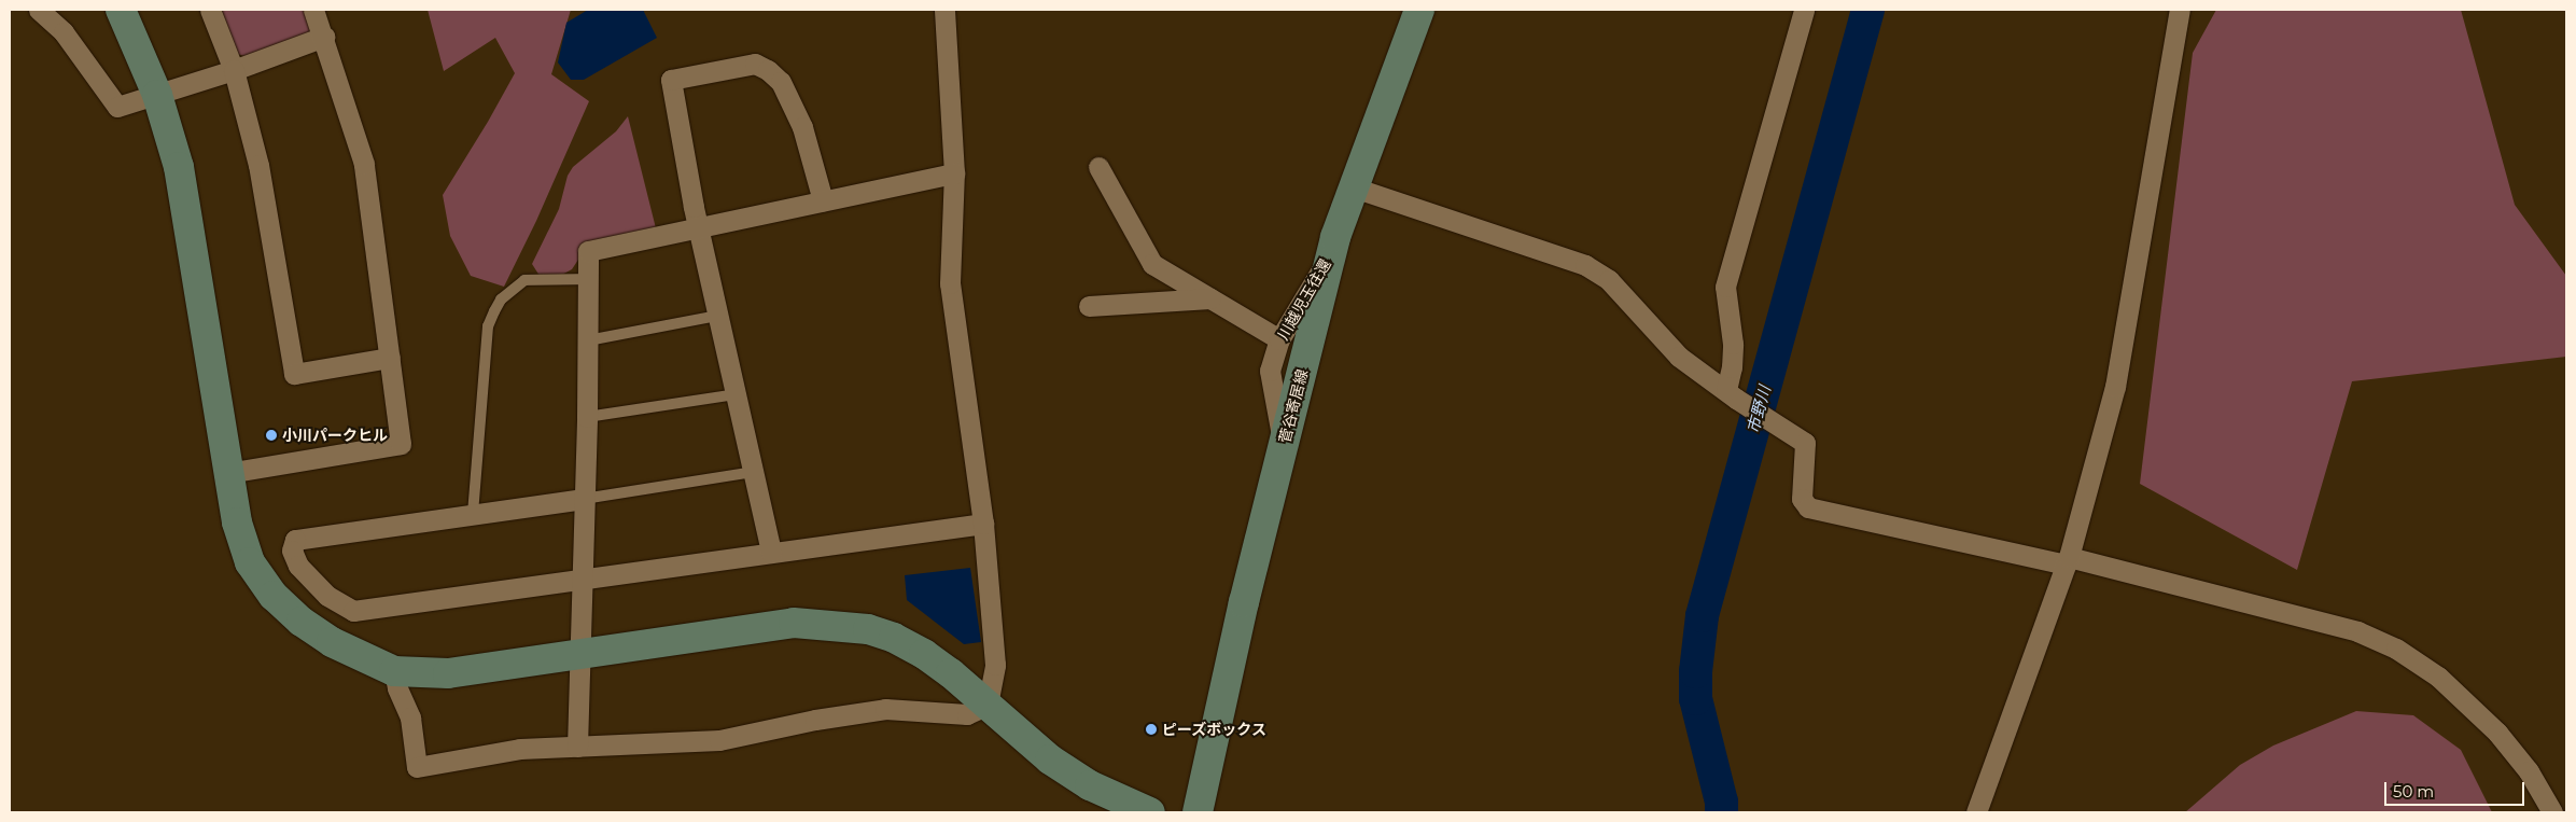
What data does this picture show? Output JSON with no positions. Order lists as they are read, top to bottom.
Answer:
{
  "streets": {
    "street": ["川越児玉往還", "菅谷寄居線"]
  },
  "crossings": [
    ["川越児玉往還", "菅谷寄居線"]
  ],
  "water": ["市野川"],
  "places": ["小川パークヒル", "ピーズボックス"],
  "scale_bar": "50 m"
}
